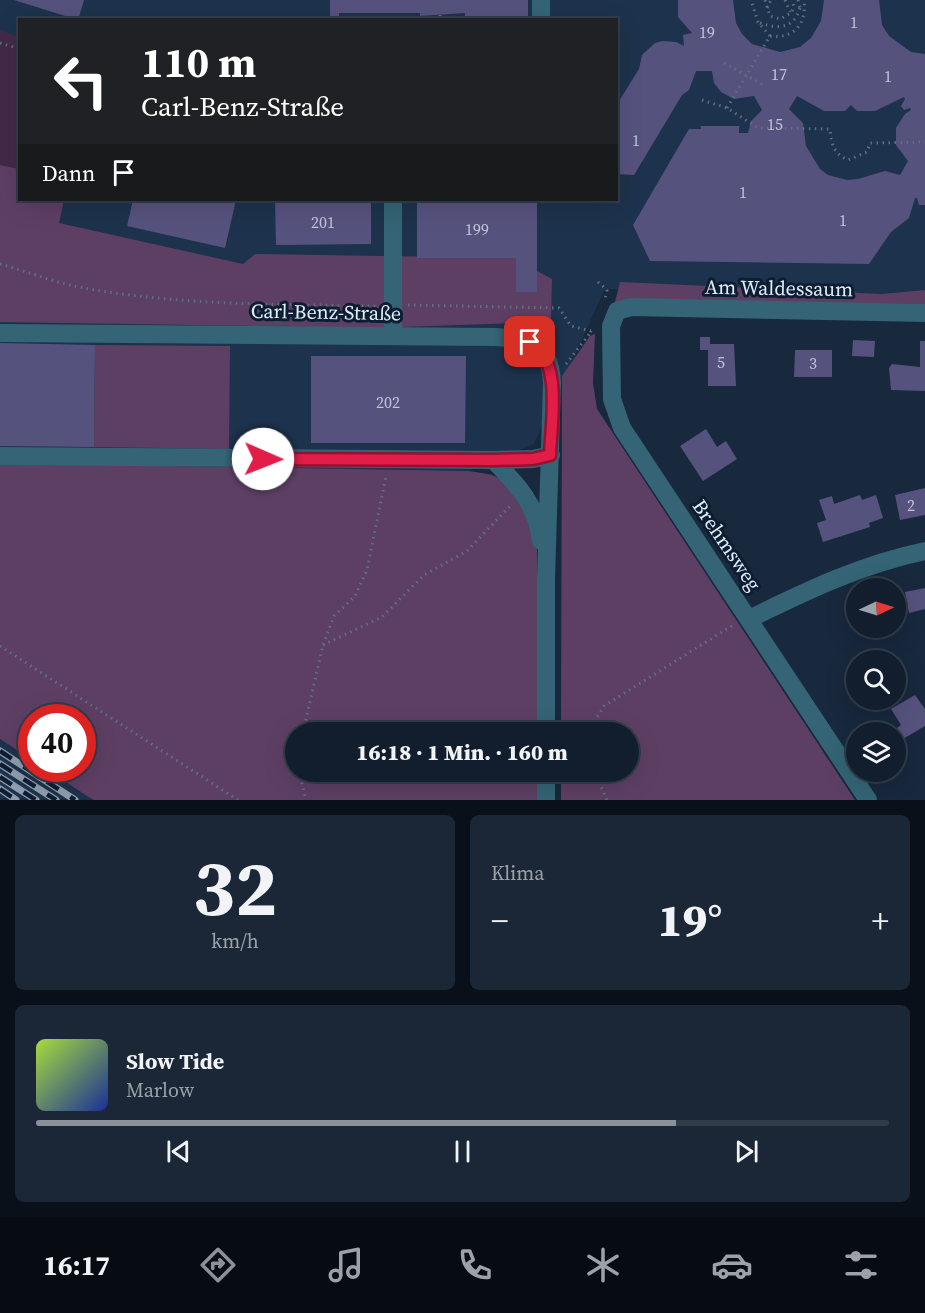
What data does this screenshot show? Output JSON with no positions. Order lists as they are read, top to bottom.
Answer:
{
  "streets": {
    "street": ["Am Waldessaum", "Carl-Benz-Straße", "Brehmsweg"]
  },
  "crossings": [
    ["Am Waldessaum", "Brehmsweg"]
  ],
  "house_numbers": [
    "1",
    "19",
    "17",
    "1",
    "15",
    "1",
    "1",
    "1",
    "201",
    "199",
    "5",
    "3",
    "202",
    "2"
  ],
  "north": "right",
  "page": {
    "turn": ["110 m", "Carl-Benz-Straße"],
    "then": "Dann",
    "limit": "40",
    "trip": "16:18 · 1 Min. · 160 m",
    "tile": [
      ["32", "km/h"],
      "Klima"
    ],
    "heat": ["−", "19°", "+"],
    "song": ["Slow Tide", "Marlow"],
    "tabs": "16:17"
  }
}
